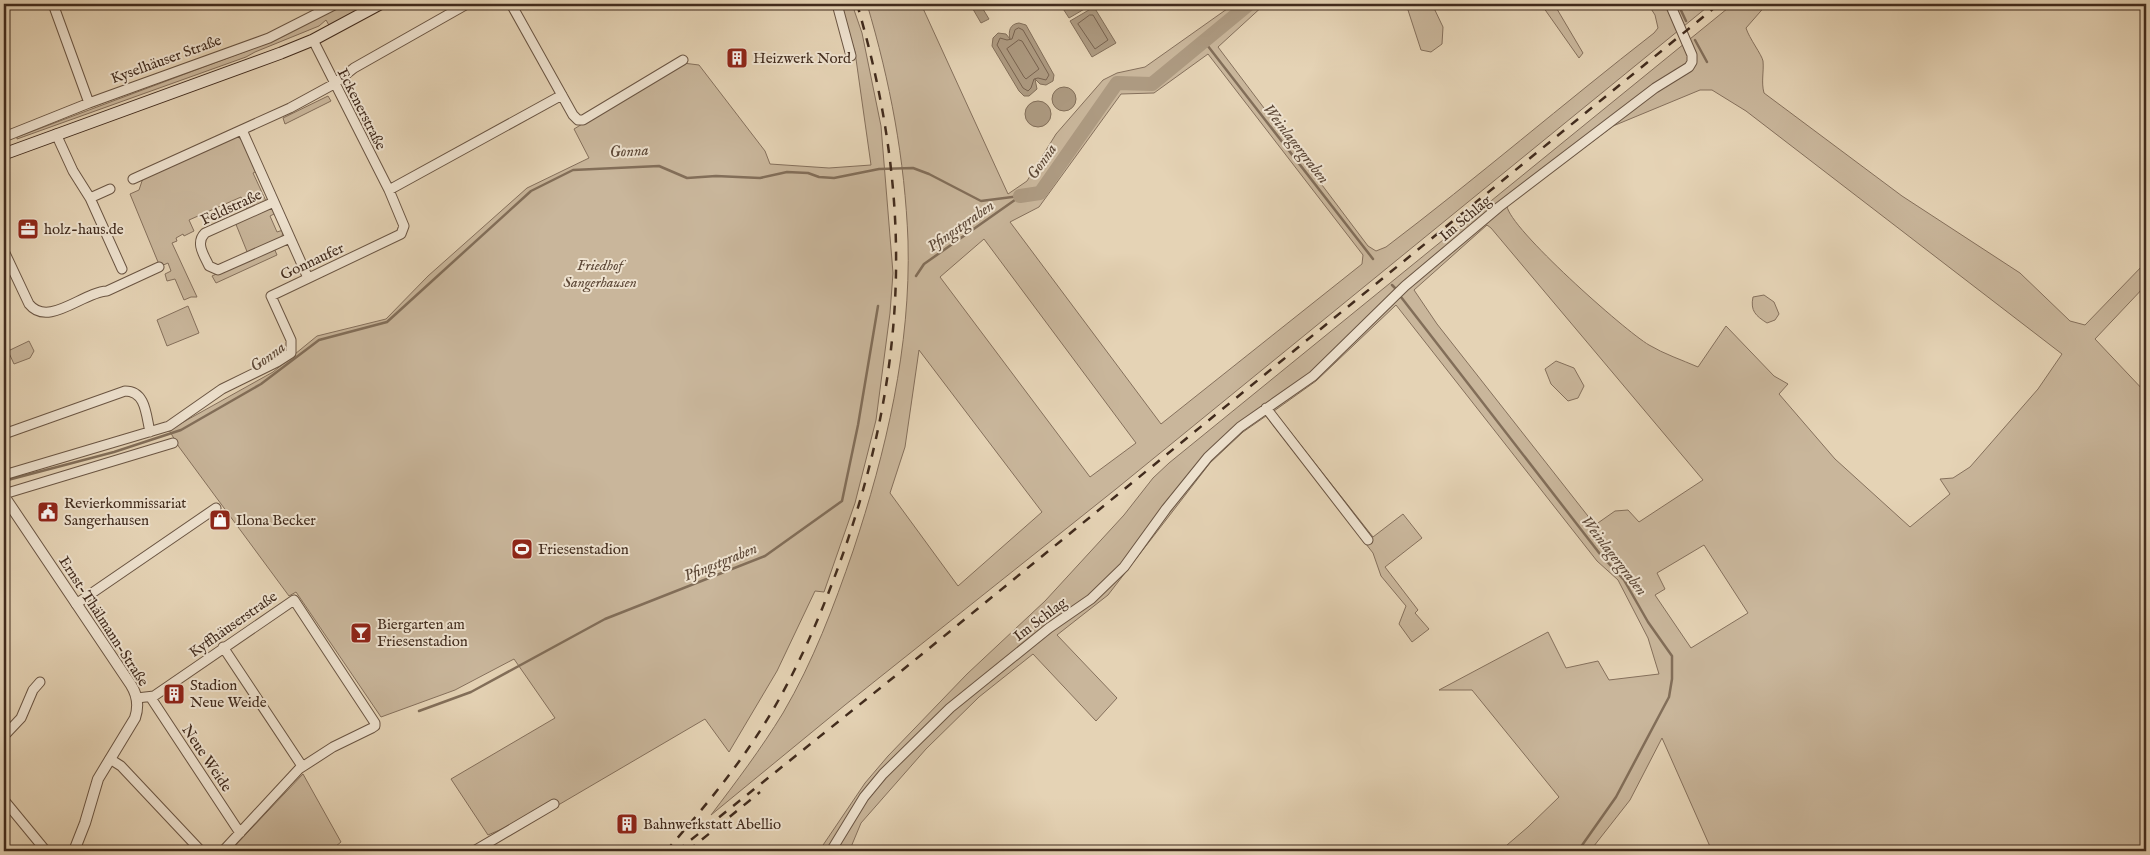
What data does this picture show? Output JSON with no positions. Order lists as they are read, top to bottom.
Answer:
{
  "streets": {
    "street": [
      "Kyselhäuser Straße",
      "Eckenerstraße",
      "Feldstraße",
      "Im Schlag",
      "Gonnaufer",
      "Ernst-Thälmann-Straße",
      "Kyffhäuserstraße",
      "Neue Weide"
    ]
  },
  "crossings": [
    ["Eckenerstraße", "Gonnaufer"],
    ["Feldstraße", "Gonnaufer"],
    ["Kyffhäuserstraße", "Neue Weide"]
  ],
  "water": ["Weinlagergraben", "Gonna", "Pfingstgraben"],
  "parks": ["Friedhof Sangerhausen"],
  "places": {
    "building": ["Heizwerk Nord", "Stadion Neue Weide", "Bahnwerkstatt Abellio"],
    "office": ["holz-haus.de"],
    "public building": ["Revierkommissariat Sangerhausen"],
    "shop": ["Ilona Becker"],
    "sports": ["Friesenstadion"],
    "bar": ["Biergarten am Friesenstadion"]
  }
}
